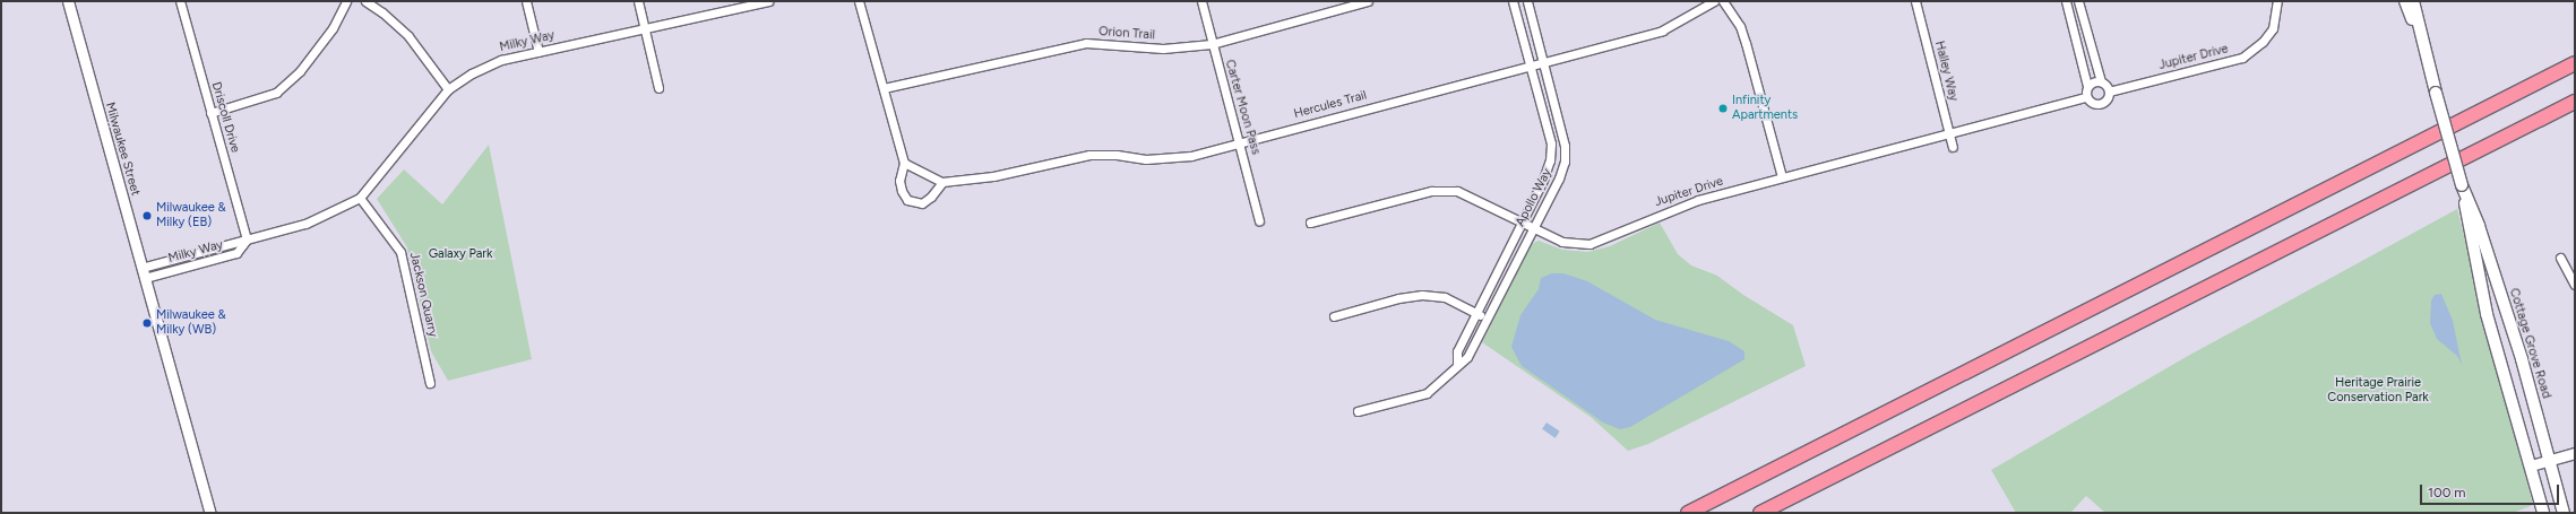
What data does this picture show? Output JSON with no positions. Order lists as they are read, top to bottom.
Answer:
{
  "streets": {
    "main road": ["Cottage Grove Road"],
    "street": [
      "Orion Trail",
      "Milky Way",
      "Jupiter Drive",
      "Halley Way",
      "Hercules Trail",
      "Carter Moon Pass",
      "Driscoll Drive",
      "Milwaukee Street",
      "Apollo Way",
      "Jackson Quarry"
    ]
  },
  "crossings": [
    ["Orion Trail", "Carter Moon Pass"],
    ["Milky Way", "Driscoll Drive"],
    ["Milky Way", "Milwaukee Street"],
    ["Milky Way", "Jackson Quarry"],
    ["Jupiter Drive", "Halley Way"],
    ["Jupiter Drive", "Apollo Way"],
    ["Hercules Trail", "Carter Moon Pass"],
    ["Hercules Trail", "Apollo Way"]
  ],
  "parks": ["Galaxy Park", "Heritage Prairie Conservation Park"],
  "places": ["Infinity Apartments", "Milwaukee & Milky (EB)", "Milwaukee & Milky (WB)"],
  "scale_bar": "100 m"
}
